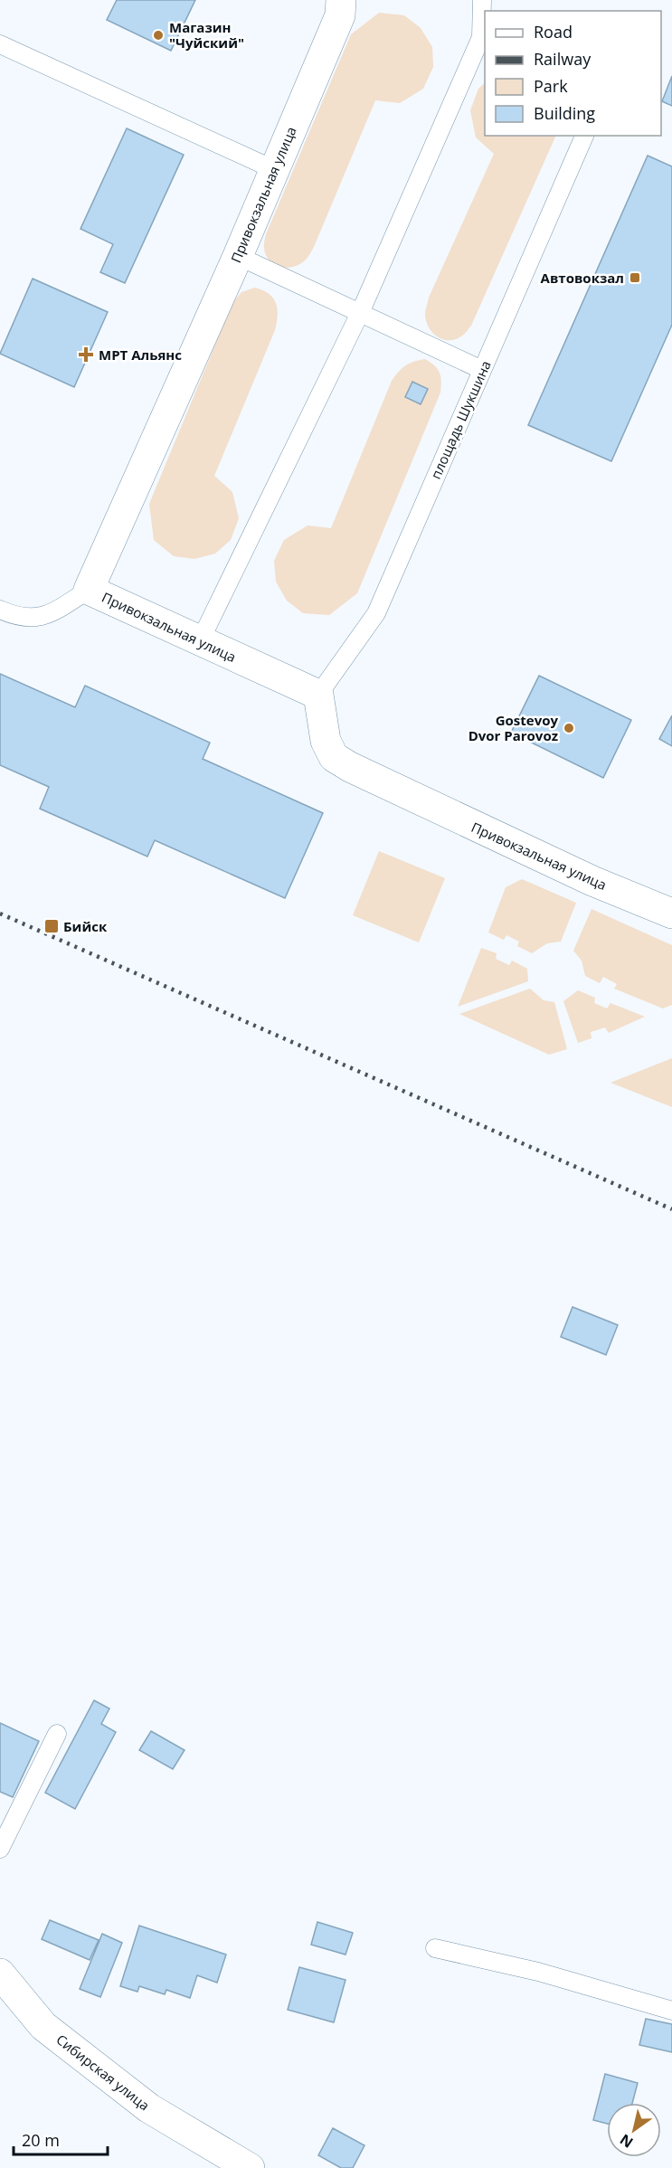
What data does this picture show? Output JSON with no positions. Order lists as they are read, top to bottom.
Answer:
{
  "streets": {
    "street": ["Привокзальная улица", "Сибирская улица"],
    "lane": ["площадь Шукшина"]
  },
  "crossings": [
    ["Привокзальная улица", "площадь Шукшина"]
  ],
  "places": {
    "other": ["Магазин \"Чуйский\"", "Gostevoy Dvor Parovoz"],
    "transit": ["Автовокзал", "Бийск"],
    "health": ["МРТ Альянс"]
  },
  "legend": [
    "Road",
    "Railway",
    "Park",
    "Building"
  ],
  "scale_bar": "20 m",
  "north": "bottom left"
}
